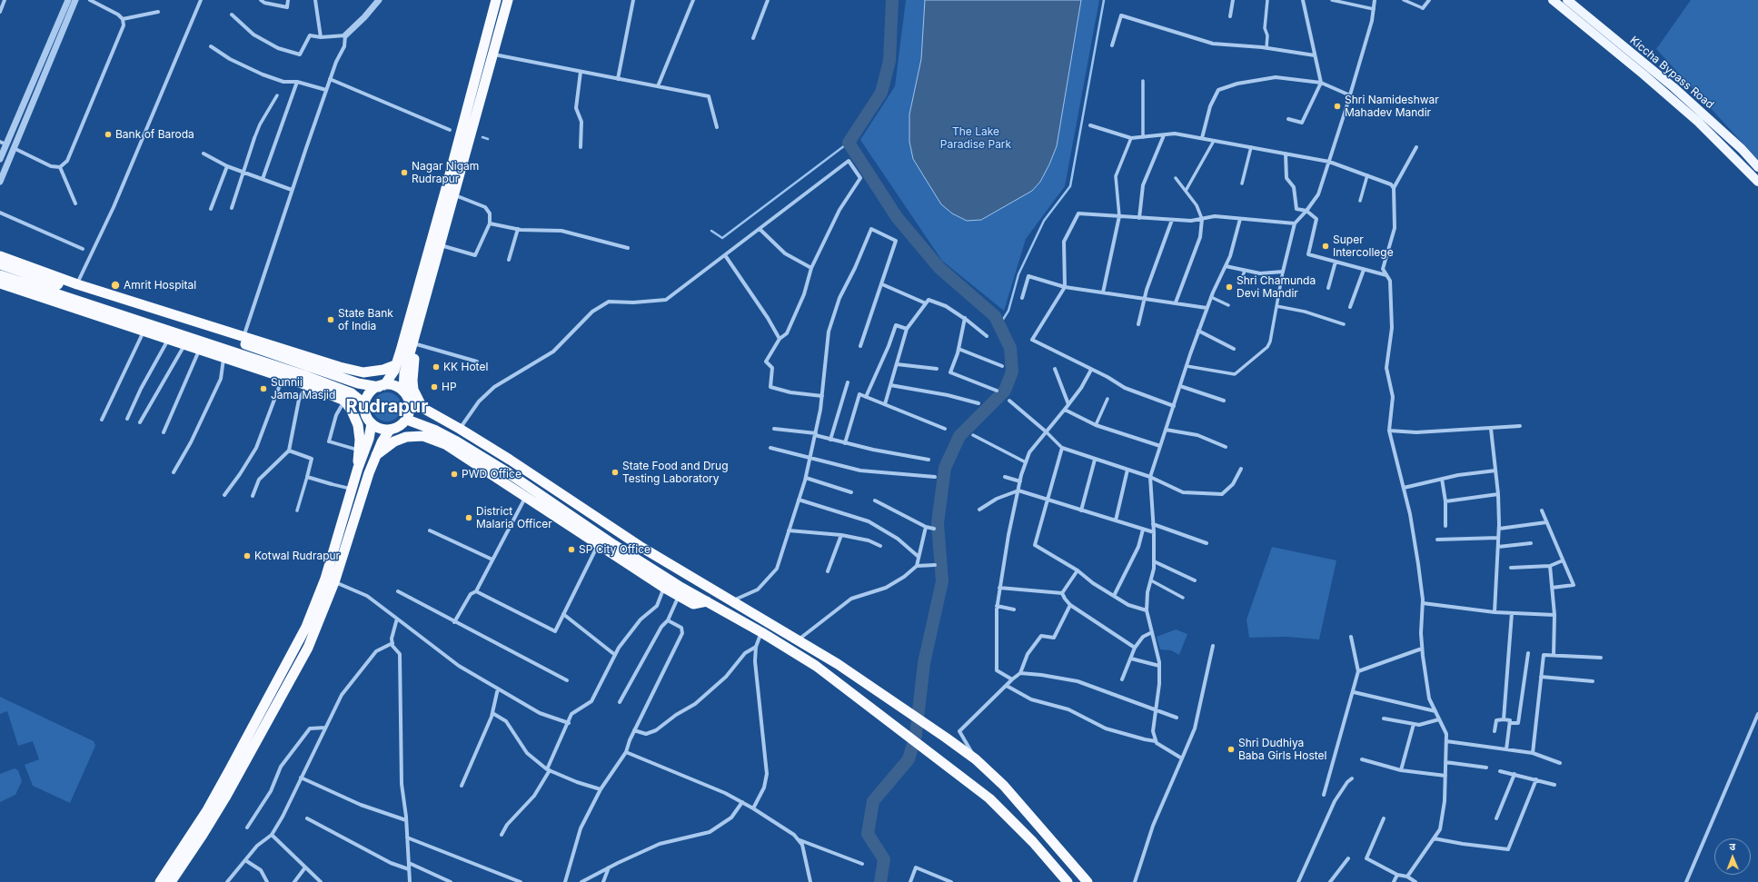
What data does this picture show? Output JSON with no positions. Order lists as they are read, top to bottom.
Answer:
{
  "streets": {
    "main road": ["Kiccha Bypass Road"]
  },
  "districts": ["Rudrapur"],
  "parks": ["The Lake Paradise Park"],
  "places": [
    "Shri Namideshwar Mahadev Mandir",
    "Bank of Baroda",
    "Nagar Nigam Rudrapur",
    "Super Intercollege",
    "Amrit Hospital",
    "Shri Chamunda Devi Mandir",
    "State Bank of India",
    "KK Hotel",
    "HP",
    "Sunnii Jama Masjid",
    "State Food and Drug Testing Laboratory",
    "PWD Office",
    "District Malaria Officer",
    "SP City Office",
    "Kotwal Rudrapur",
    "Shri Dudhiya Baba Girls Hostel"
  ],
  "north": "top"
}
